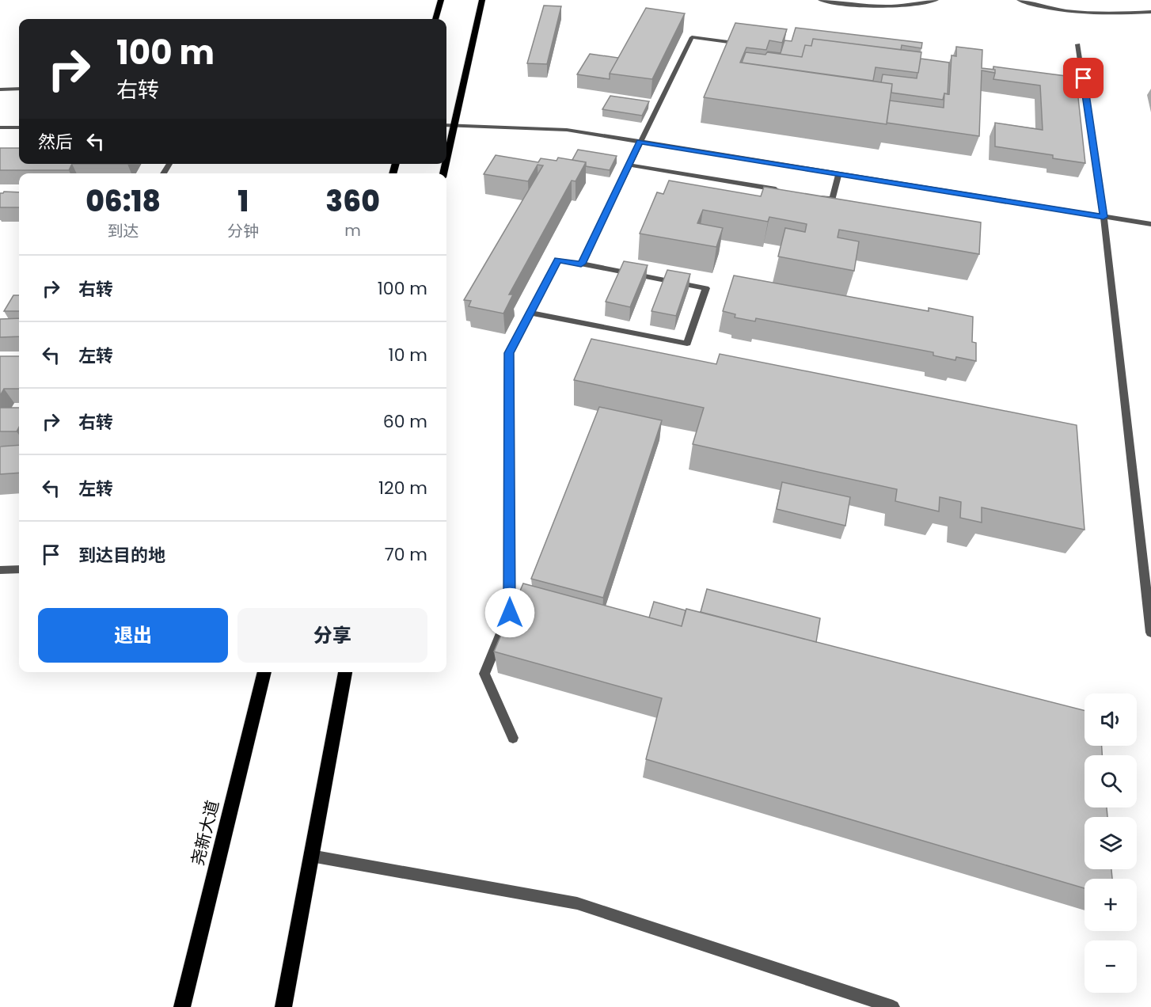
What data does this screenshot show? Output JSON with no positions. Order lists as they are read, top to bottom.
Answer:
{
  "streets": {
    "main road": ["尧新大道"]
  },
  "page": {
    "turn": ["100 m", "右转"],
    "then": "然后",
    "eta": [
      "06:18",
      "到达",
      "1",
      "分钟",
      "360",
      "m"
    ],
    "list": [
      {
        "name": "右转",
        "value": "100 m"
      },
      {
        "name": "左转",
        "value": "10 m"
      },
      {
        "name": "右转",
        "value": "60 m"
      },
      {
        "name": "左转",
        "value": "120 m"
      },
      {
        "name": "到达目的地",
        "value": "70 m"
      }
    ],
    "buttons": ["退出", "分享"],
    "map_buttons": ["+", "−"]
  }
}
